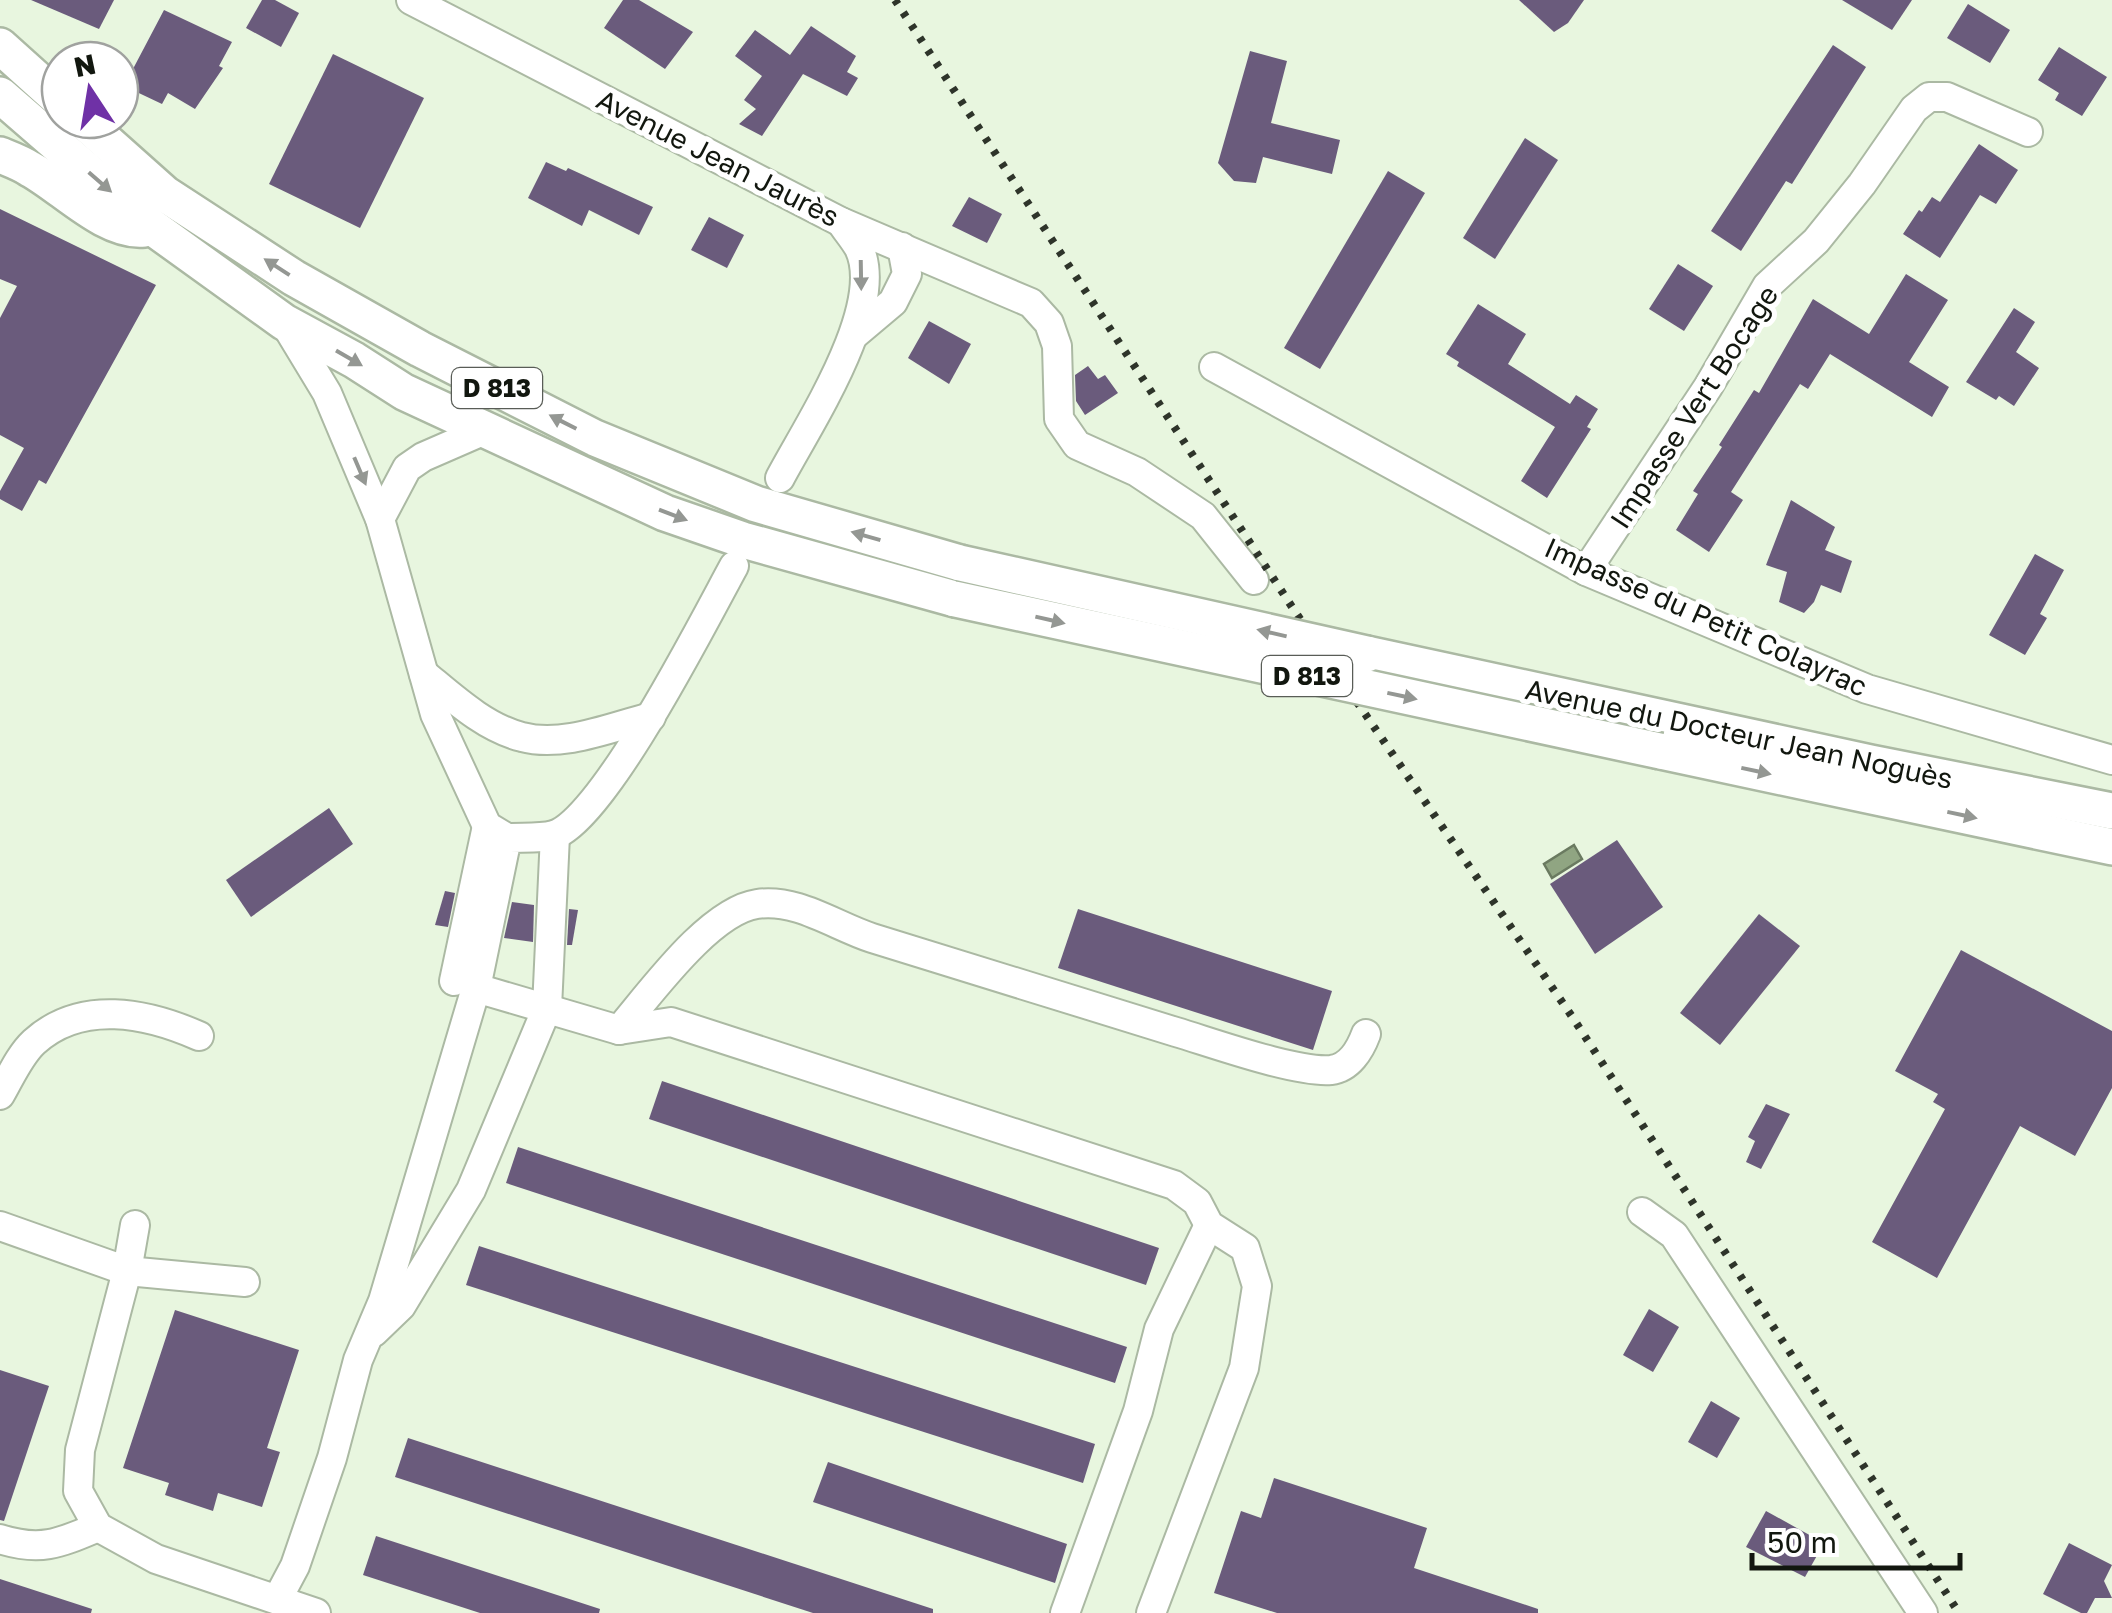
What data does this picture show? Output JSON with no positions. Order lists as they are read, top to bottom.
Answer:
{
  "streets": {
    "main road": ["D 813", "Avenue du Docteur Jean Noguès"],
    "street": ["Avenue Jean Jaurès", "Impasse Vert Bocage", "Impasse du Petit Colayrac"]
  },
  "crossings": [
    ["D 813", "Avenue du Docteur Jean Noguès"],
    ["Impasse Vert Bocage", "Impasse du Petit Colayrac"]
  ],
  "scale_bar": "50 m",
  "north": "top"
}
